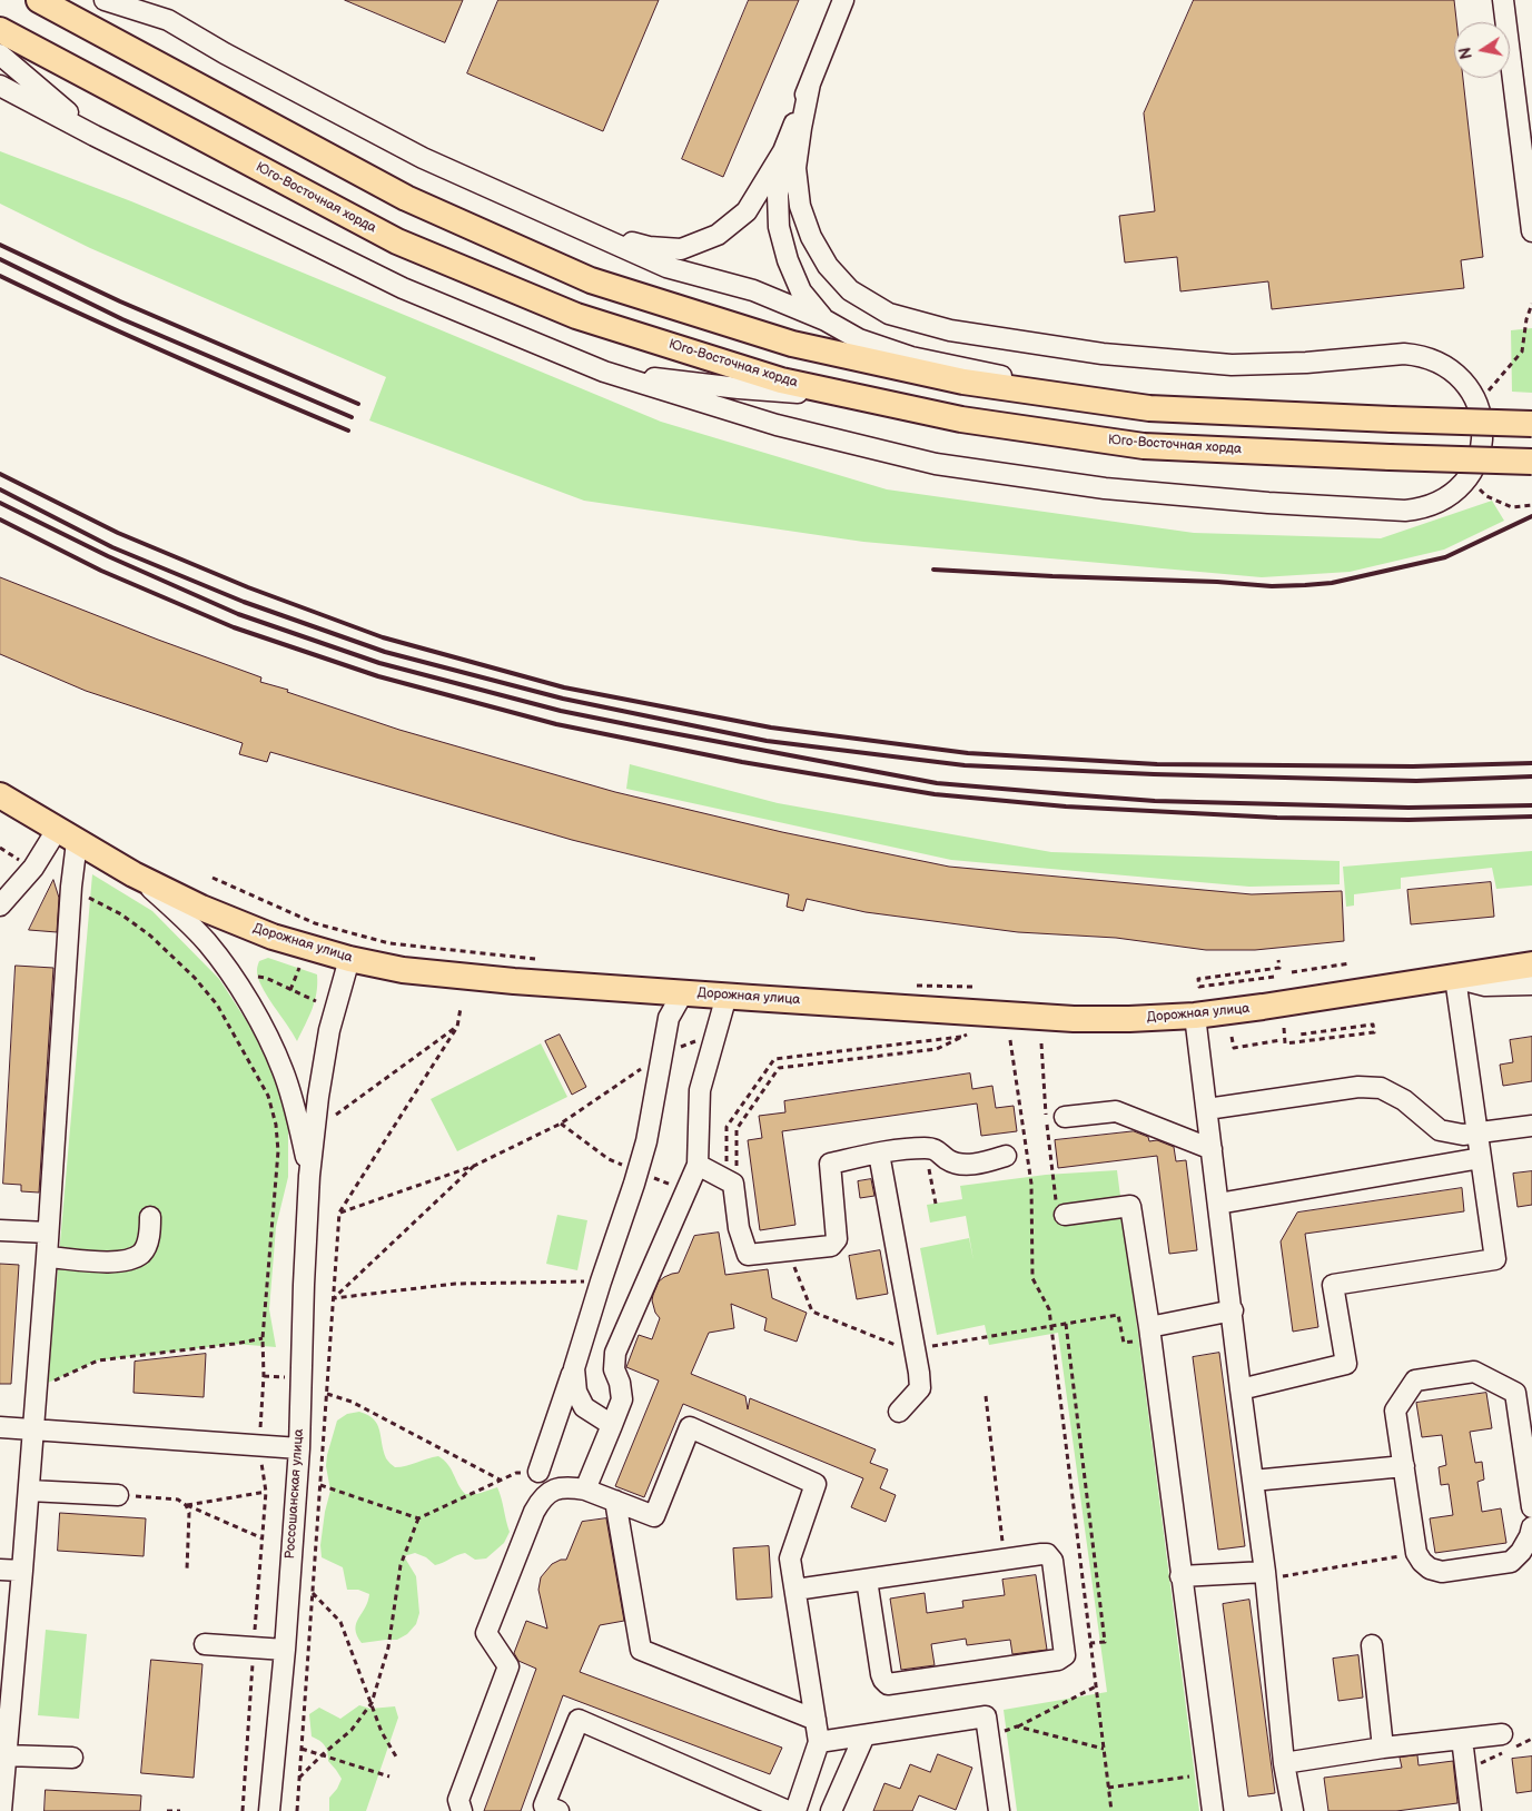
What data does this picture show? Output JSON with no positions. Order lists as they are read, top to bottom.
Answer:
{
  "streets": {
    "main road": ["Юго-Восточная хорда", "Дорожная улица"],
    "street": ["Россошанская улица"]
  },
  "crossings": [
    ["Дорожная улица", "Россошанская улица"]
  ],
  "north": "left"
}
